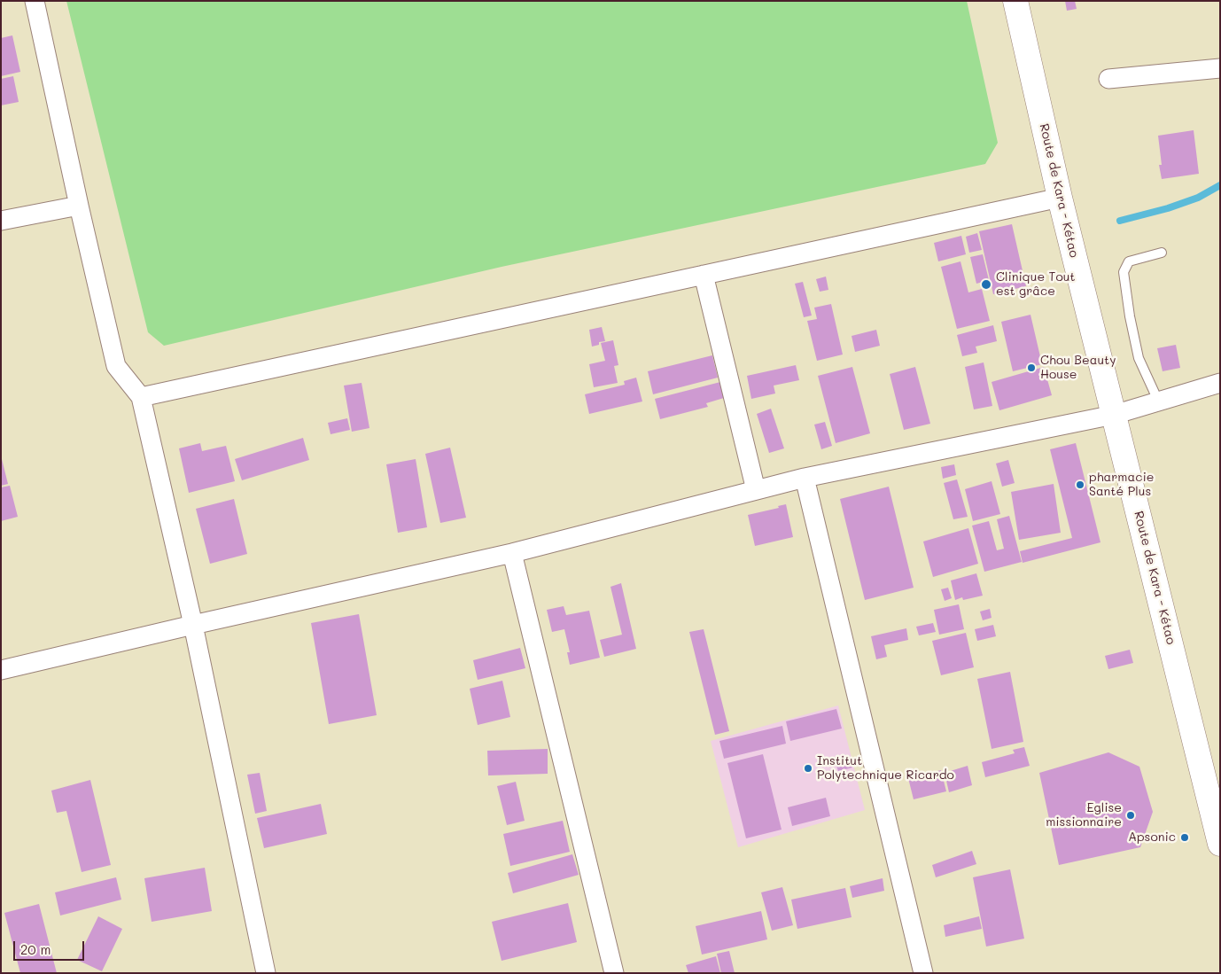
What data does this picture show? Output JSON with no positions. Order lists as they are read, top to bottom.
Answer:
{
  "streets": {
    "main road": ["Route de Kara - Kétao"]
  },
  "places": [
    "Clinique Tout est grâce",
    "Chou Beauty House",
    "pharmacie Santé Plus",
    "Institut Polytechnique Ricardo",
    "Eglise missionnaire",
    "Apsonic"
  ],
  "scale_bar": "20 m"
}
